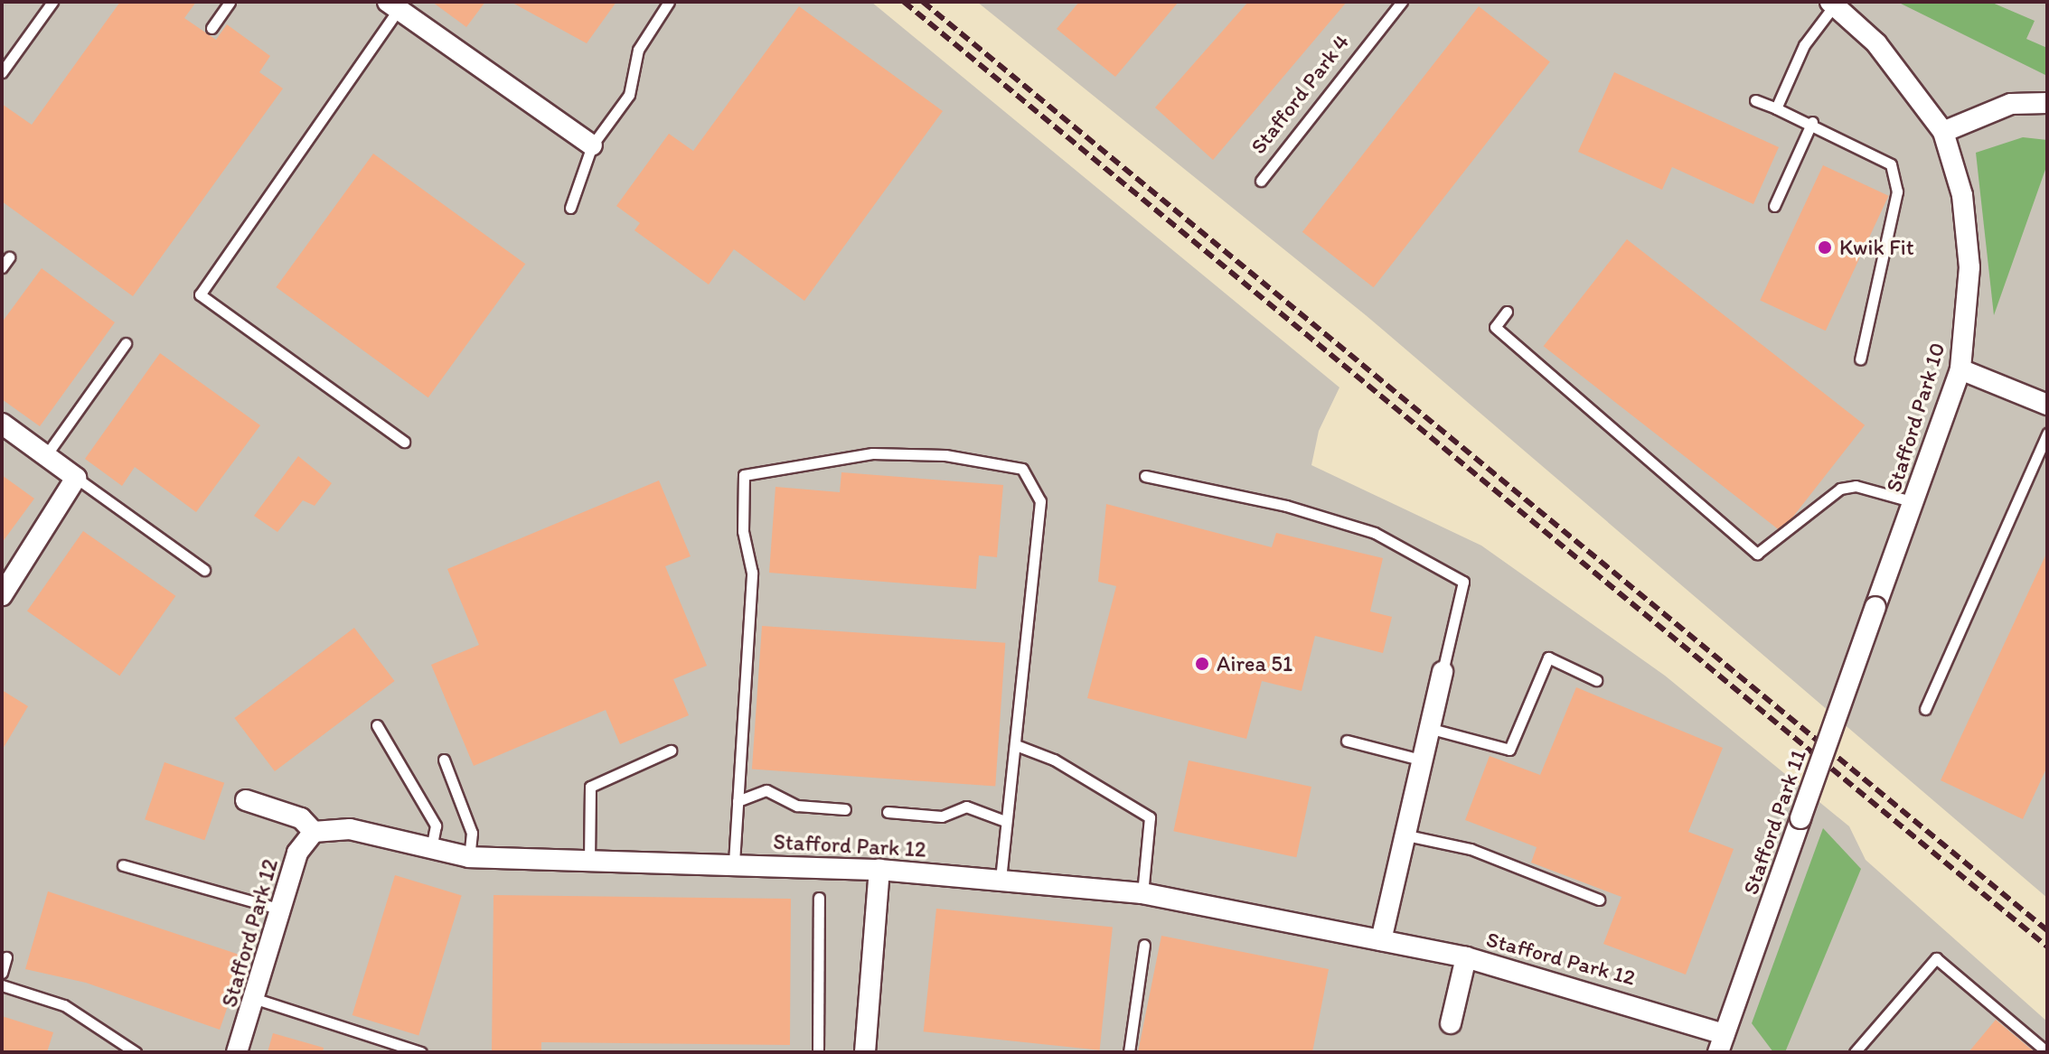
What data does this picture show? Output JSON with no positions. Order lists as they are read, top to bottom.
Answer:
{
  "streets": {
    "street": ["Stafford Park 10", "Stafford Park 11", "Stafford Park 12"],
    "lane": ["Stafford Park 4"]
  },
  "crossings": [
    ["Stafford Park 10", "Stafford Park 11"],
    ["Stafford Park 11", "Stafford Park 12"]
  ],
  "places": ["Kwik Fit", "Airea 51"]
}
